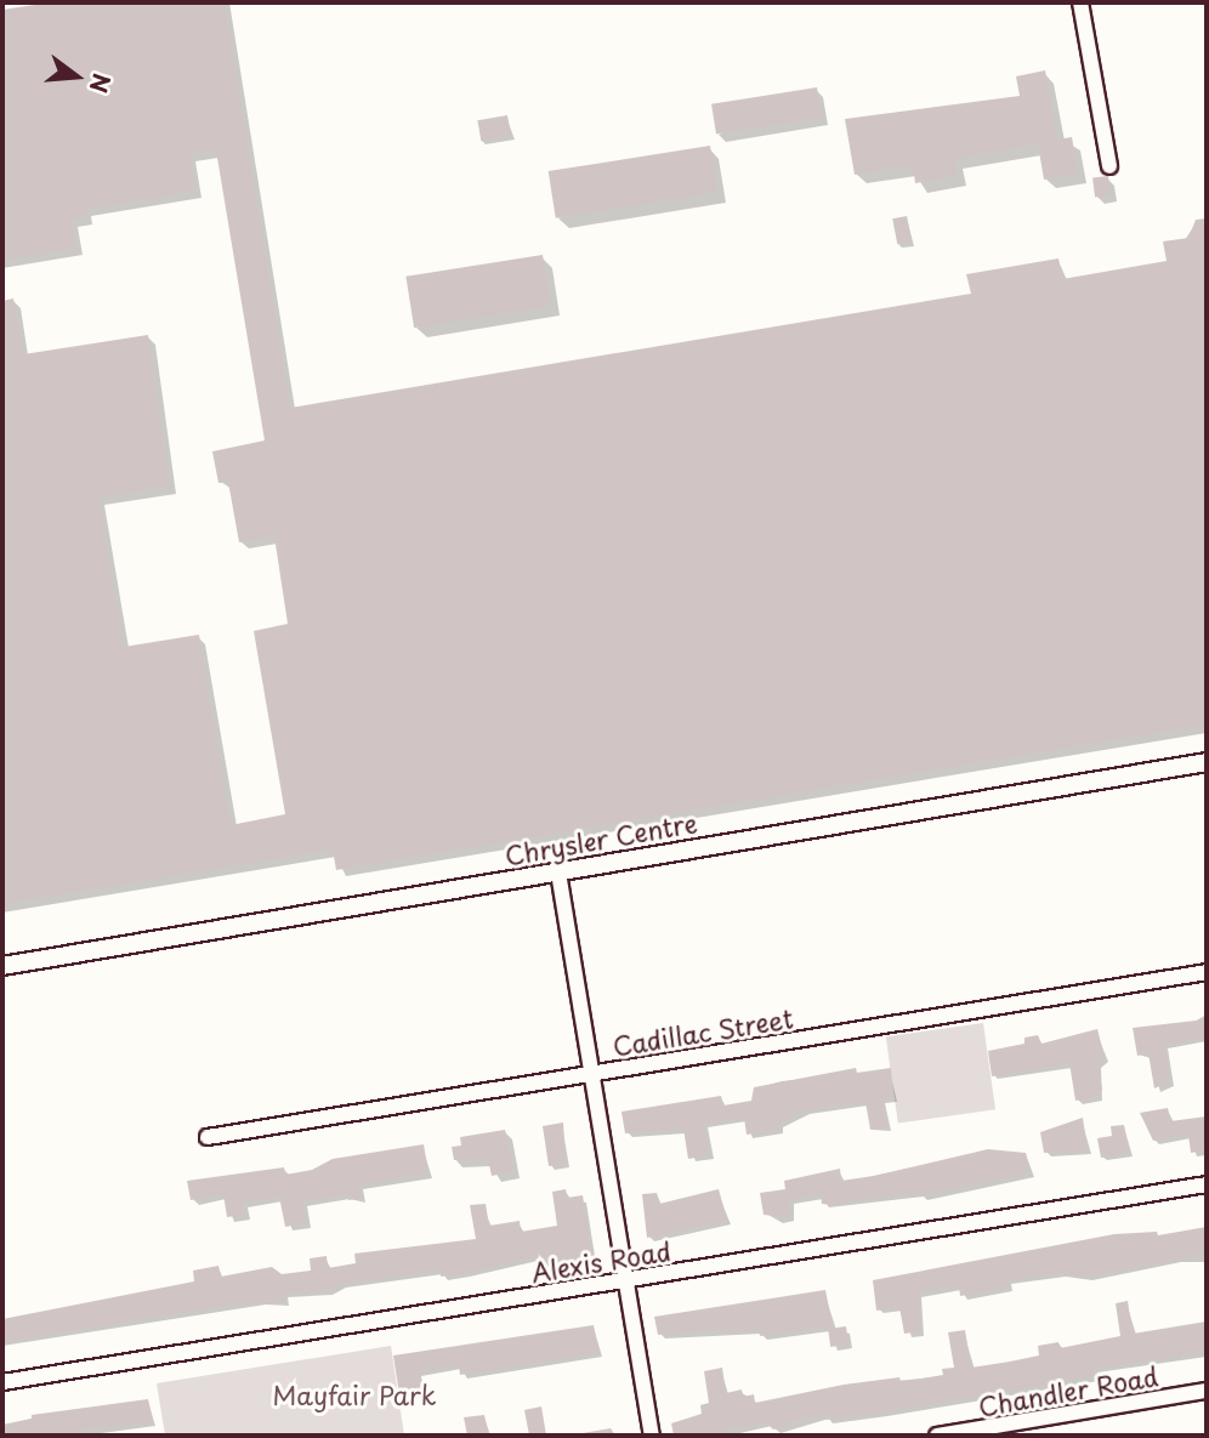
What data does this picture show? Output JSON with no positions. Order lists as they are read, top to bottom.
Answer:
{
  "streets": {
    "street": [
      "Chrysler Centre",
      "Cadillac Street",
      "Alexis Road",
      "Chandler Road"
    ]
  },
  "parks": ["Mayfair Park"],
  "north": "right"
}
